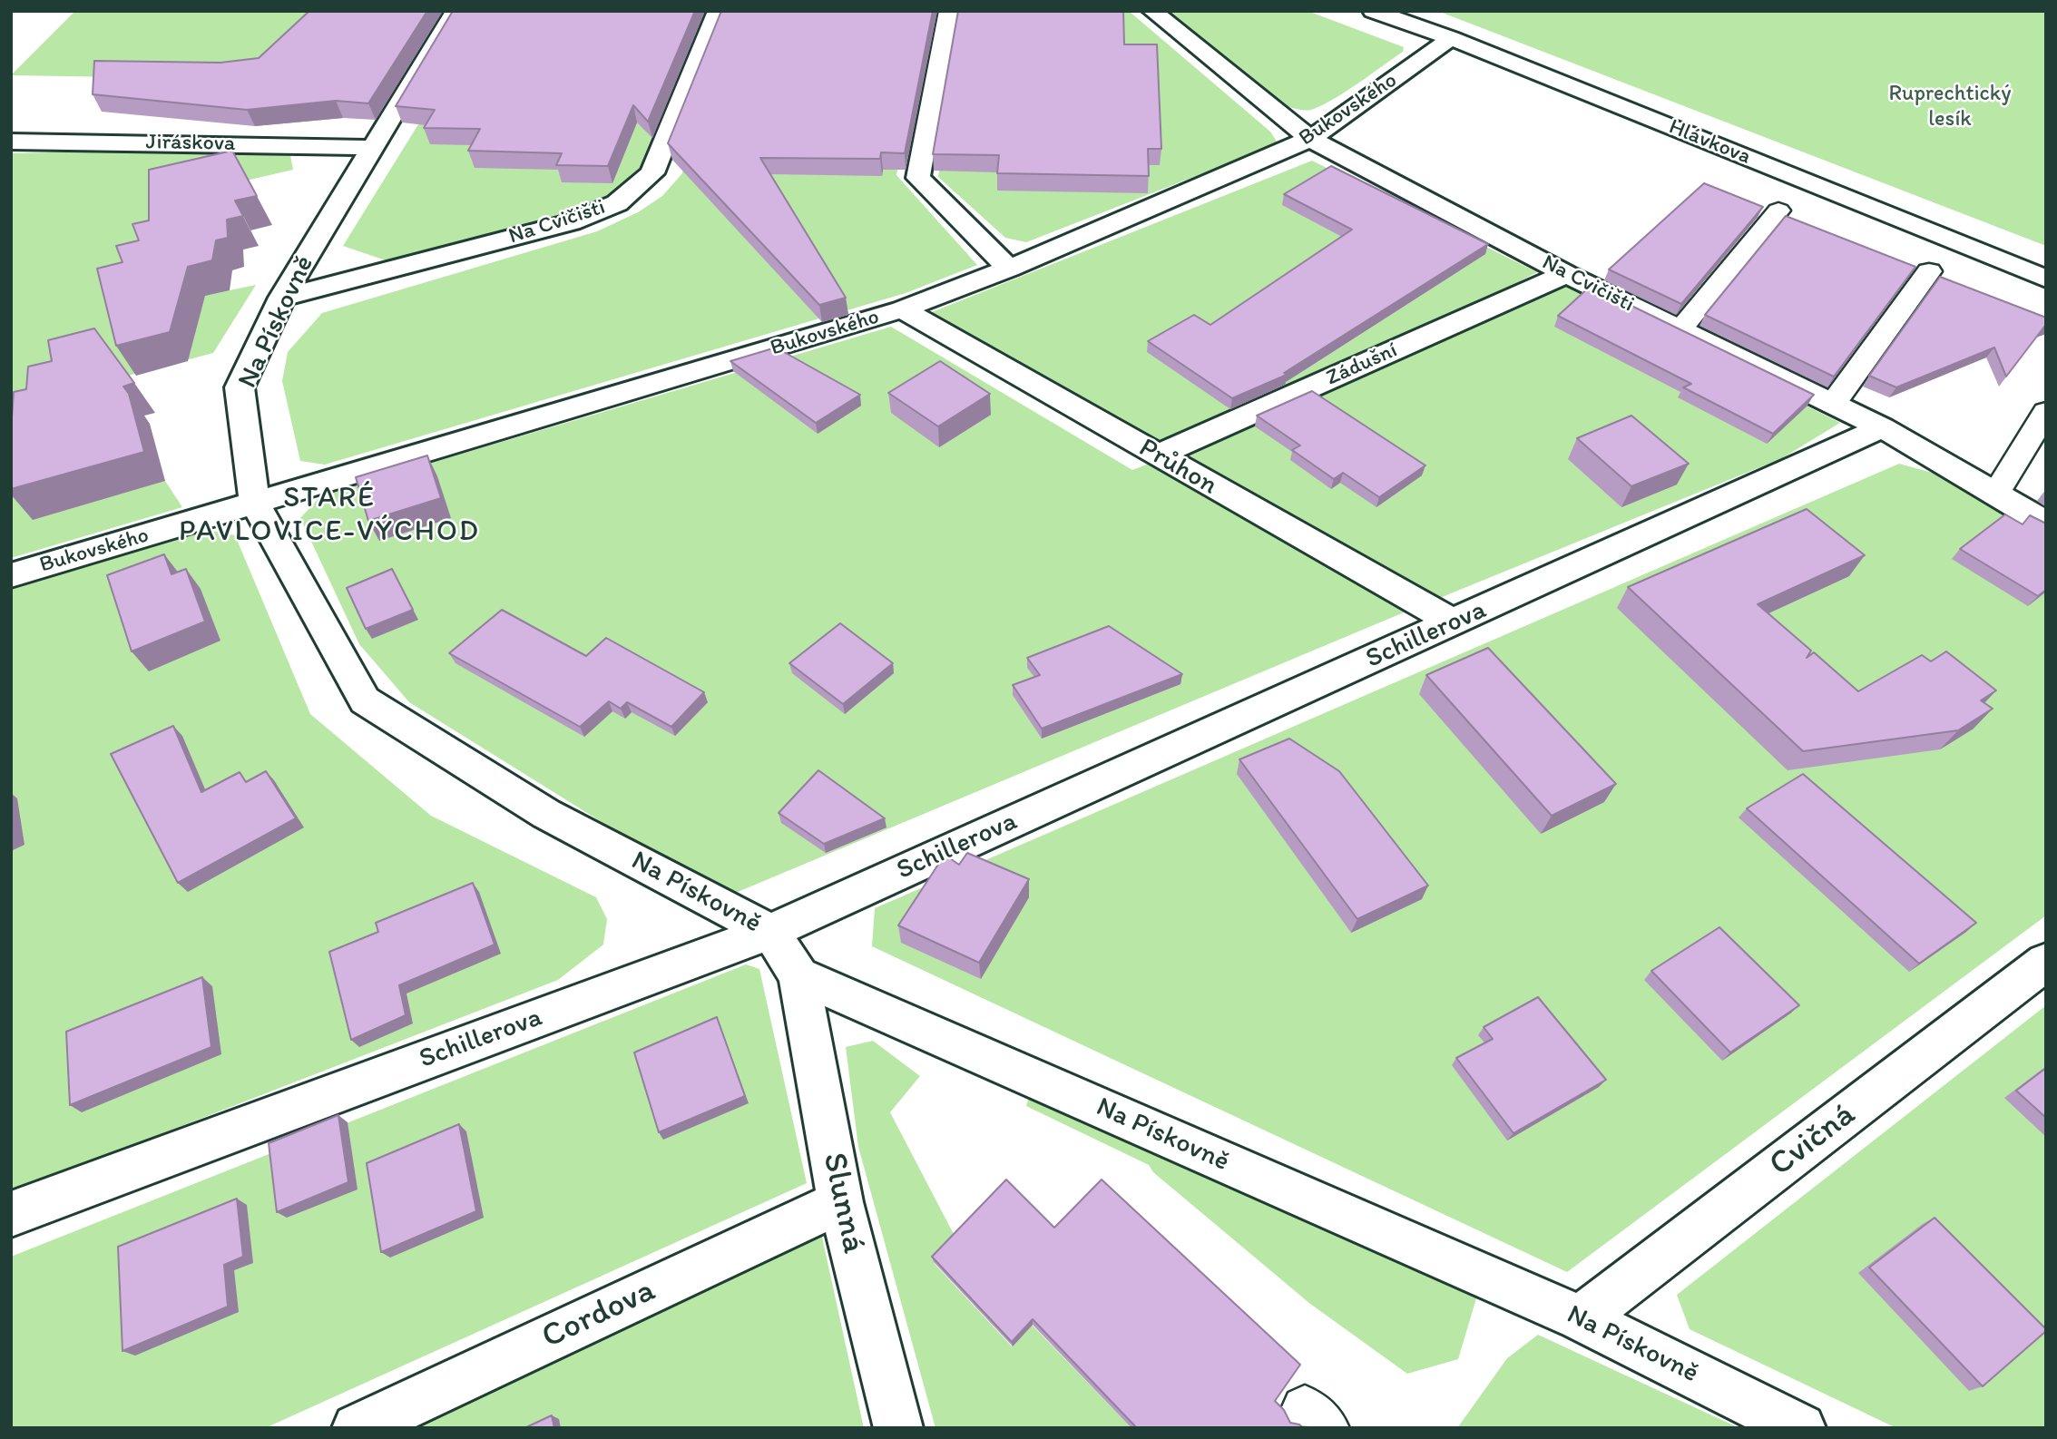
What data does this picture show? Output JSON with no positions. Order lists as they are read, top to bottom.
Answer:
{
  "streets": {
    "street": [
      "Bukovského",
      "Hlávkova",
      "Jiráskova",
      "Na Cvičišti",
      "Na Pískovně",
      "Zádušní",
      "Průhon",
      "Schillerova",
      "Cvičná",
      "Slunná",
      "Cordova"
    ]
  },
  "crossings": [
    ["Bukovského", "Hlávkova"],
    ["Bukovského", "Na Cvičišti"],
    ["Bukovského", "Na Pískovně"],
    ["Bukovského", "Průhon"],
    ["Jiráskova", "Na Pískovně"],
    ["Na Cvičišti", "Na Pískovně"],
    ["Na Cvičišti", "Zádušní"],
    ["Na Cvičišti", "Schillerova"],
    ["Na Pískovně", "Schillerova"],
    ["Na Pískovně", "Cvičná"],
    ["Na Pískovně", "Slunná"],
    ["Zádušní", "Průhon"],
    ["Průhon", "Schillerova"],
    ["Slunná", "Cordova"]
  ],
  "districts": ["STARÉ PAVLOVICE-VÝCHOD"],
  "parks": ["Ruprechtický lesík"]
}
